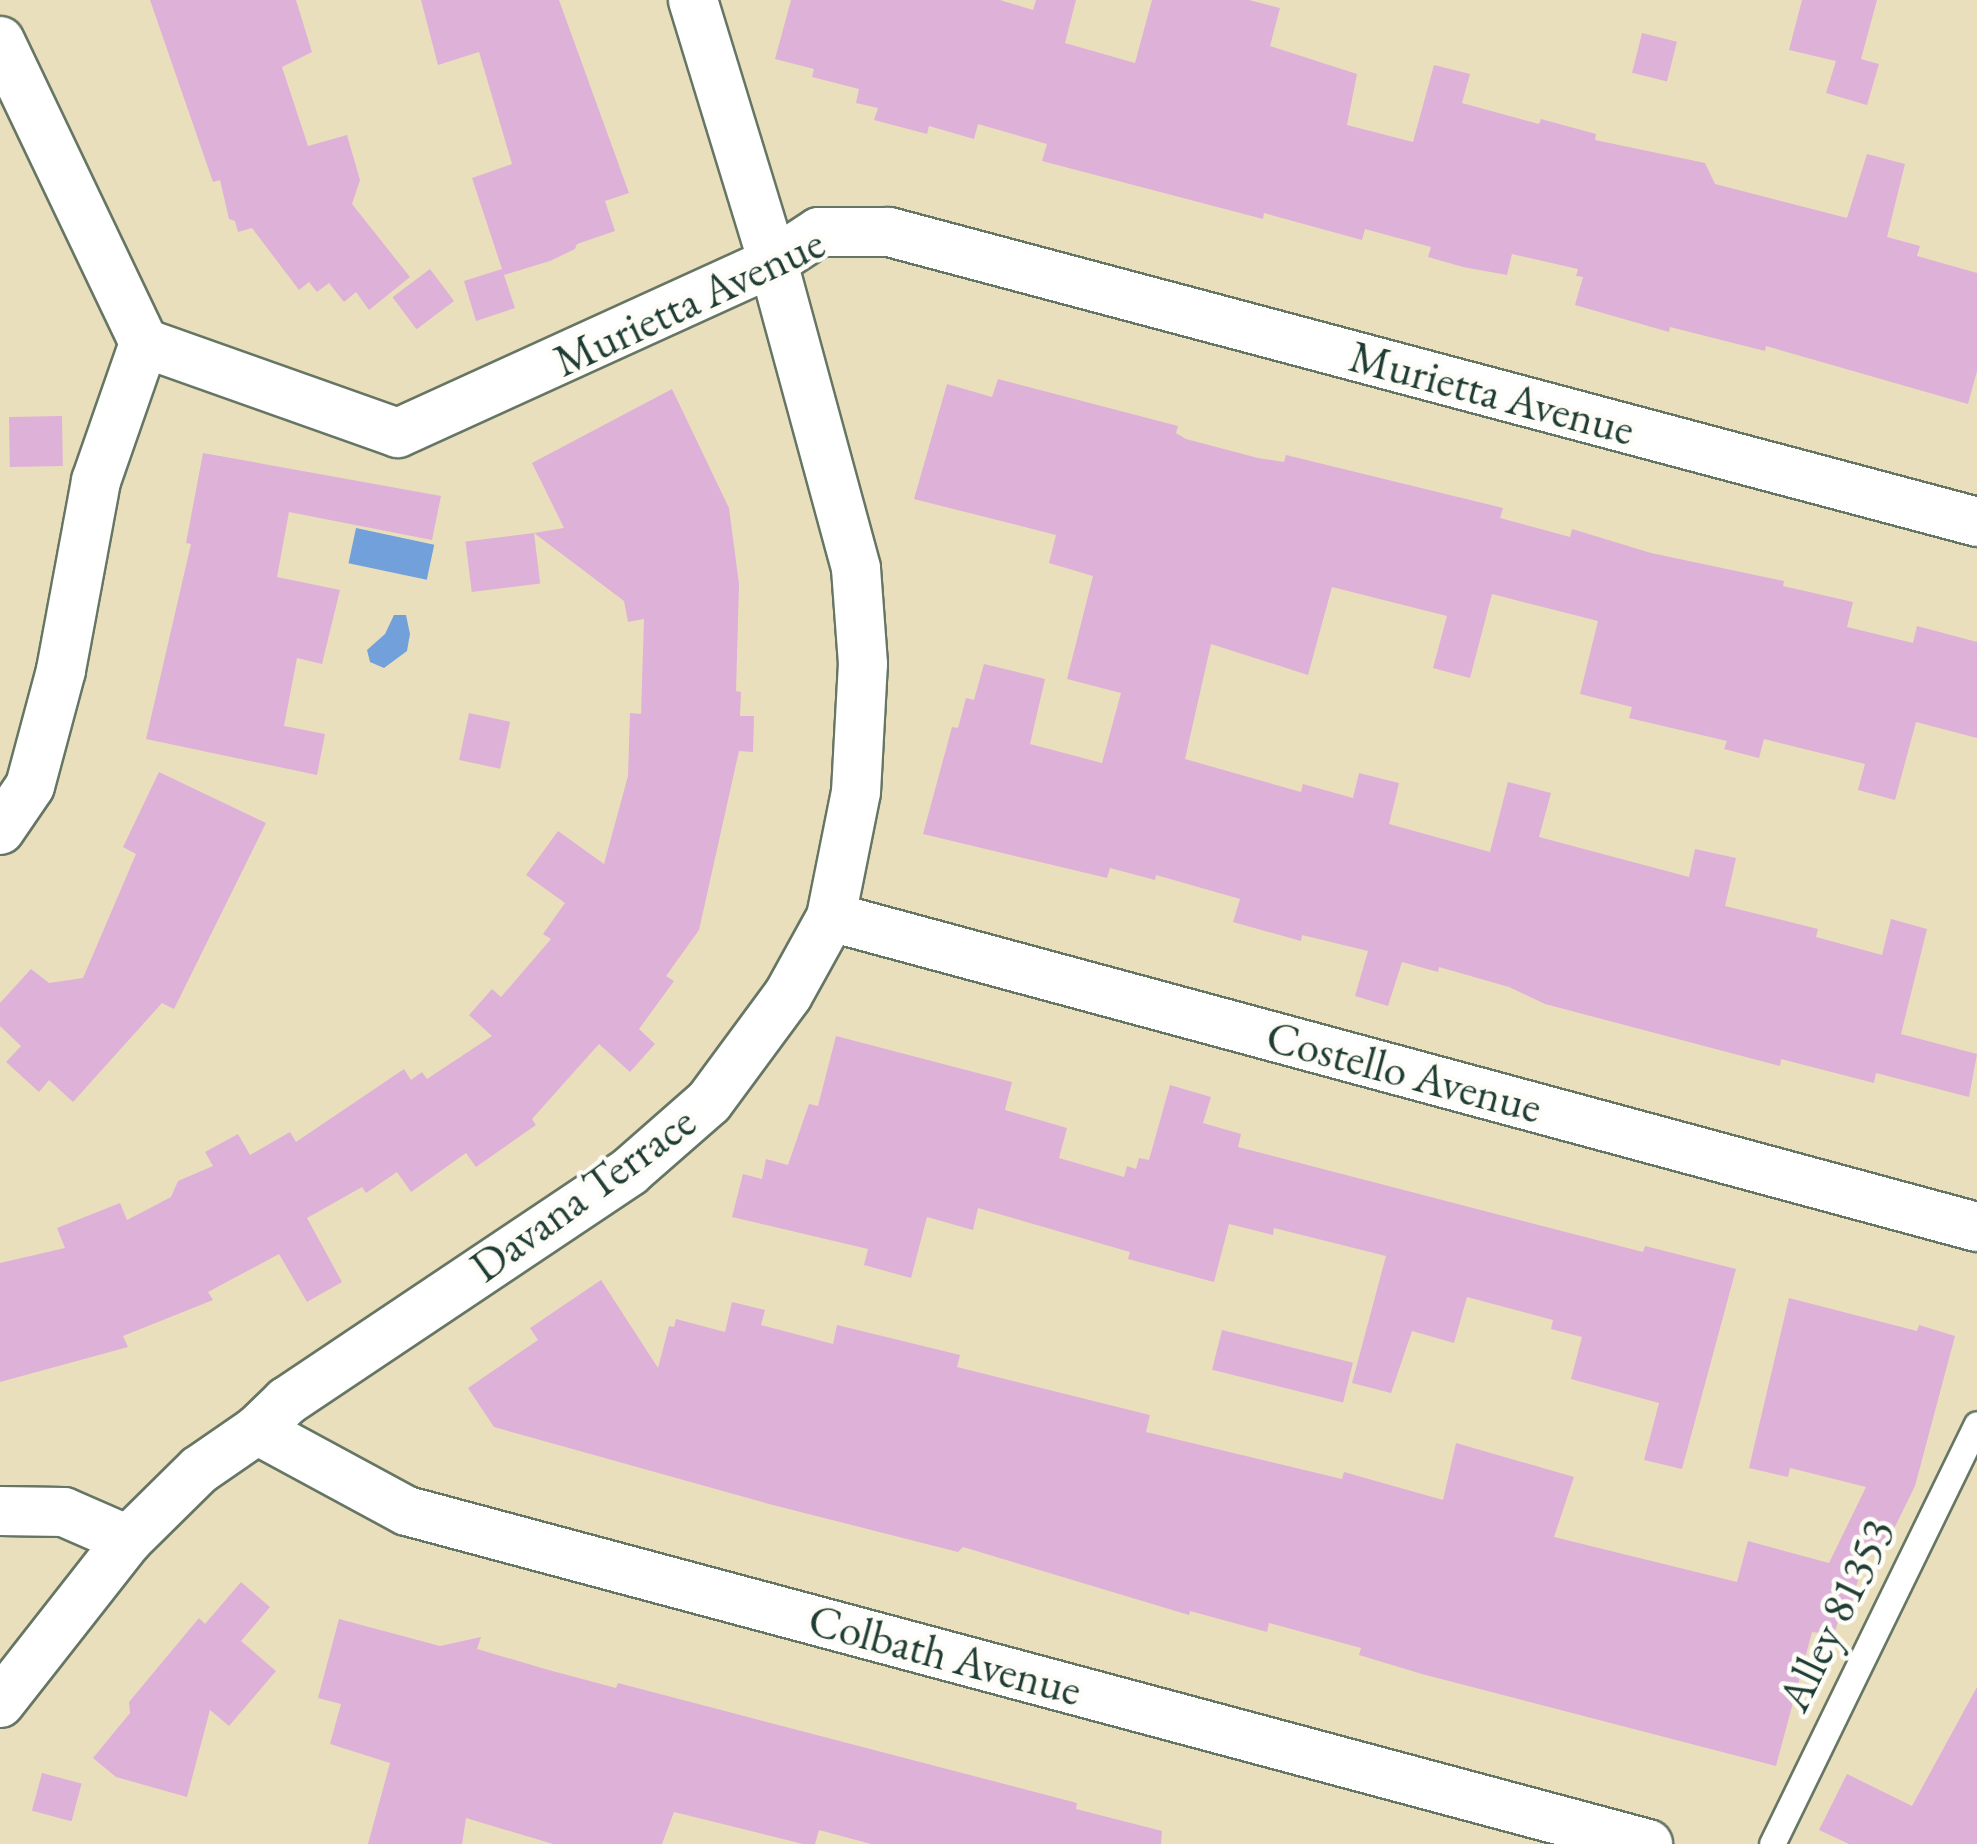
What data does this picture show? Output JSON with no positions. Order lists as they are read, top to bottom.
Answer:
{
  "streets": {
    "street": [
      "Murietta Avenue",
      "Costello Avenue",
      "Davana Terrace",
      "Colbath Avenue"
    ],
    "lane": ["Alley 81353"]
  },
  "crossings": [
    ["Murietta Avenue", "Davana Terrace"],
    ["Costello Avenue", "Davana Terrace"],
    ["Davana Terrace", "Colbath Avenue"]
  ]
}
